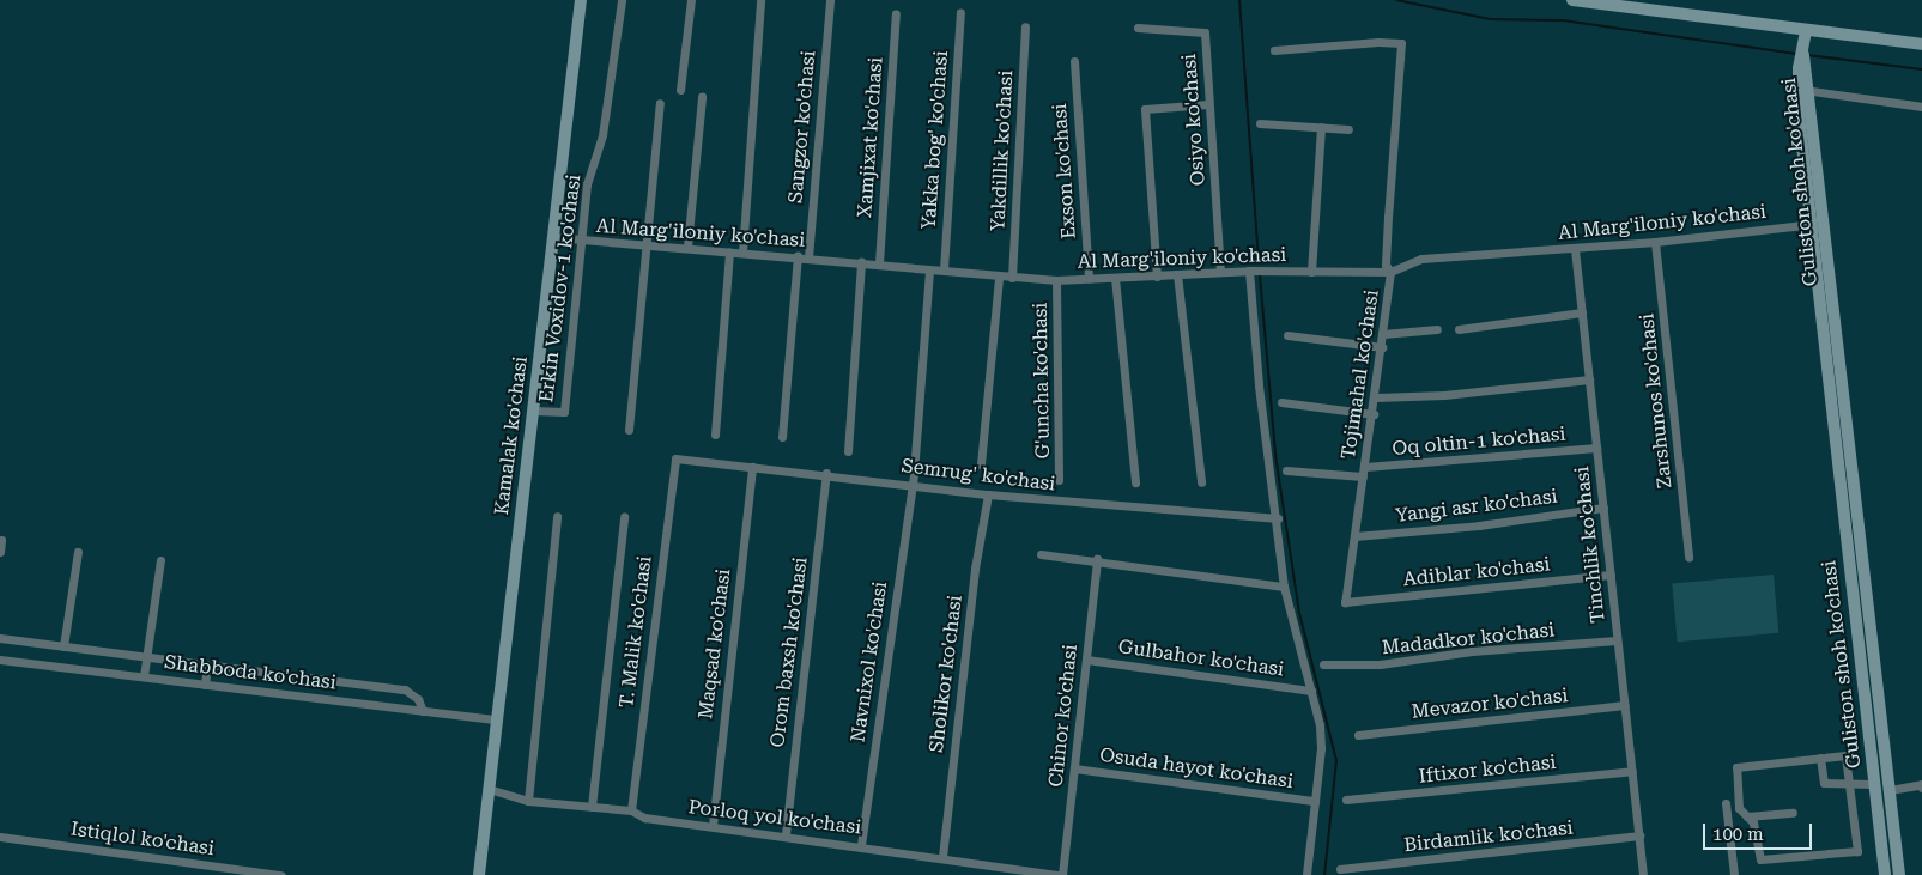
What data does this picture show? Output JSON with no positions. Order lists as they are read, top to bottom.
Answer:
{
  "streets": {
    "main road": ["Guliston shoh ko'chasi", "Kamalak ko'chasi"],
    "street": [
      "Osiyo ko'chasi",
      "Sangzor ko'chasi",
      "Xamjixat ko'chasi",
      "Yakka bog' ko'chasi",
      "Yakdillik ko'chasi",
      "Exson ko'chasi",
      "Al Marg'iloniy ko'chasi",
      "Erkin Voxidov-1 ko'chasi",
      "Tojimahal ko'chasi",
      "G'uncha ko'chasi",
      "Zarshunos ko'chasi",
      "Oq oltin-1 ko'chasi",
      "Semrug' ko'chasi",
      "Yangi asr ko'chasi",
      "Tinchlik ko'chasi",
      "Adiblar ko'chasi",
      "T. Malik ko'chasi",
      "Madadkor ko'chasi",
      "Maqsad ko'chasi",
      "Orom baxsh ko'chasi",
      "Gulbahor ko'chasi",
      "Navnixol ko'chasi",
      "Shabboda ko'chasi",
      "Sholikor ko'chasi",
      "Mevazor ko'chasi",
      "Chinor ko'chasi",
      "Osuda hayot ko'chasi",
      "Iftixor ko'chasi",
      "Porloq yol ko'chasi",
      "Birdamlik ko'chasi",
      "Istiqlol ko'chasi"
    ]
  },
  "crossings": [
    ["Osiyo ko'chasi", "Al Marg'iloniy ko'chasi"],
    ["Sangzor ko'chasi", "Al Marg'iloniy ko'chasi"],
    ["Xamjixat ko'chasi", "Al Marg'iloniy ko'chasi"],
    ["Yakka bog' ko'chasi", "Al Marg'iloniy ko'chasi"],
    ["Yakdillik ko'chasi", "Al Marg'iloniy ko'chasi"],
    ["Exson ko'chasi", "Al Marg'iloniy ko'chasi"],
    ["Guliston shoh ko'chasi", "Al Marg'iloniy ko'chasi"],
    ["Al Marg'iloniy ko'chasi", "Erkin Voxidov-1 ko'chasi"],
    ["Al Marg'iloniy ko'chasi", "Tojimahal ko'chasi"],
    ["Al Marg'iloniy ko'chasi", "G'uncha ko'chasi"],
    ["Al Marg'iloniy ko'chasi", "Zarshunos ko'chasi"],
    ["Al Marg'iloniy ko'chasi", "Kamalak ko'chasi"],
    ["Al Marg'iloniy ko'chasi", "Tinchlik ko'chasi"],
    ["Erkin Voxidov-1 ko'chasi", "Kamalak ko'chasi"],
    ["Tojimahal ko'chasi", "Oq oltin-1 ko'chasi"],
    ["Tojimahal ko'chasi", "Yangi asr ko'chasi"],
    ["Tojimahal ko'chasi", "Adiblar ko'chasi"],
    ["Kamalak ko'chasi", "Shabboda ko'chasi"],
    ["Kamalak ko'chasi", "Porloq yol ko'chasi"],
    ["Oq oltin-1 ko'chasi", "Tinchlik ko'chasi"],
    ["Semrug' ko'chasi", "T. Malik ko'chasi"],
    ["Semrug' ko'chasi", "Maqsad ko'chasi"],
    ["Semrug' ko'chasi", "Orom baxsh ko'chasi"],
    ["Semrug' ko'chasi", "Navnixol ko'chasi"],
    ["Semrug' ko'chasi", "Sholikor ko'chasi"],
    ["Yangi asr ko'chasi", "Tinchlik ko'chasi"],
    ["Tinchlik ko'chasi", "Adiblar ko'chasi"],
    ["Tinchlik ko'chasi", "Madadkor ko'chasi"],
    ["Tinchlik ko'chasi", "Mevazor ko'chasi"],
    ["Tinchlik ko'chasi", "Iftixor ko'chasi"],
    ["Tinchlik ko'chasi", "Birdamlik ko'chasi"],
    ["T. Malik ko'chasi", "Porloq yol ko'chasi"],
    ["Maqsad ko'chasi", "Porloq yol ko'chasi"],
    ["Orom baxsh ko'chasi", "Porloq yol ko'chasi"],
    ["Gulbahor ko'chasi", "Chinor ko'chasi"],
    ["Navnixol ko'chasi", "Porloq yol ko'chasi"],
    ["Sholikor ko'chasi", "Porloq yol ko'chasi"],
    ["Chinor ko'chasi", "Osuda hayot ko'chasi"],
    ["Chinor ko'chasi", "Porloq yol ko'chasi"]
  ],
  "scale_bar": "100 m"
}
